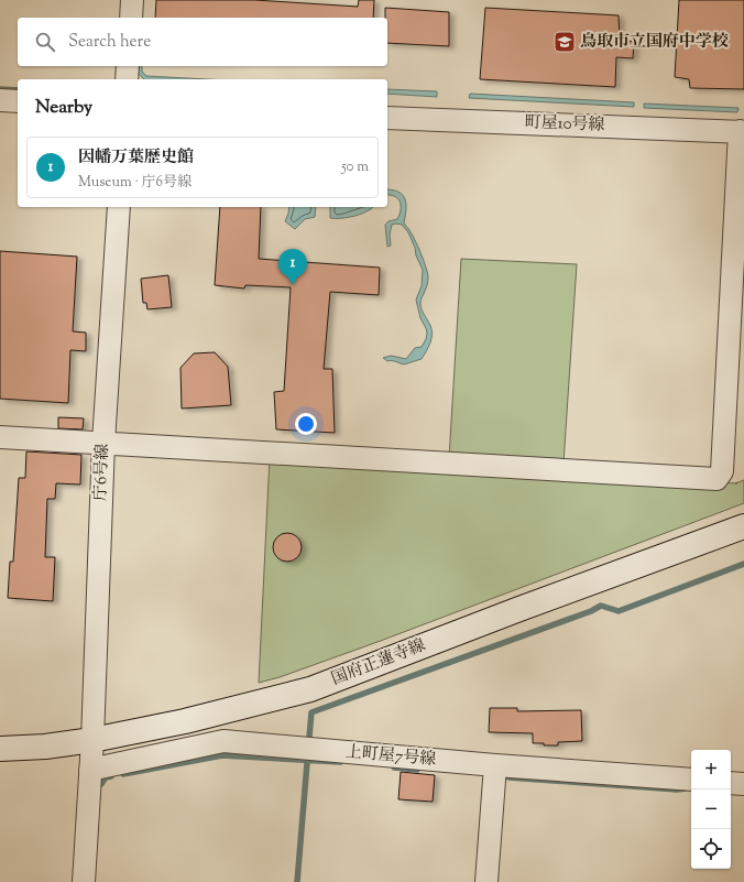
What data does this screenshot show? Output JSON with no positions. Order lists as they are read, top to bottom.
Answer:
{
  "streets": {
    "main road": ["国府正蓮寺線"],
    "street": ["町屋10号線", "庁6号線", "上町屋7号線"]
  },
  "crossings": [
    ["庁6号線", "国府正蓮寺線"],
    ["庁6号線", "上町屋7号線"]
  ],
  "places": {
    "school or university": ["鳥取市立国府中学校"]
  },
  "page": {
    "search": "Search here",
    "heading": "Nearby",
    "list": [
      {
        "mark": "1",
        "name": "因幡万葉歴史館",
        "note": "Museum · 庁6号線",
        "value": "50 m"
      }
    ],
    "pins": "1",
    "map_buttons": ["+", "−"]
  }
}
